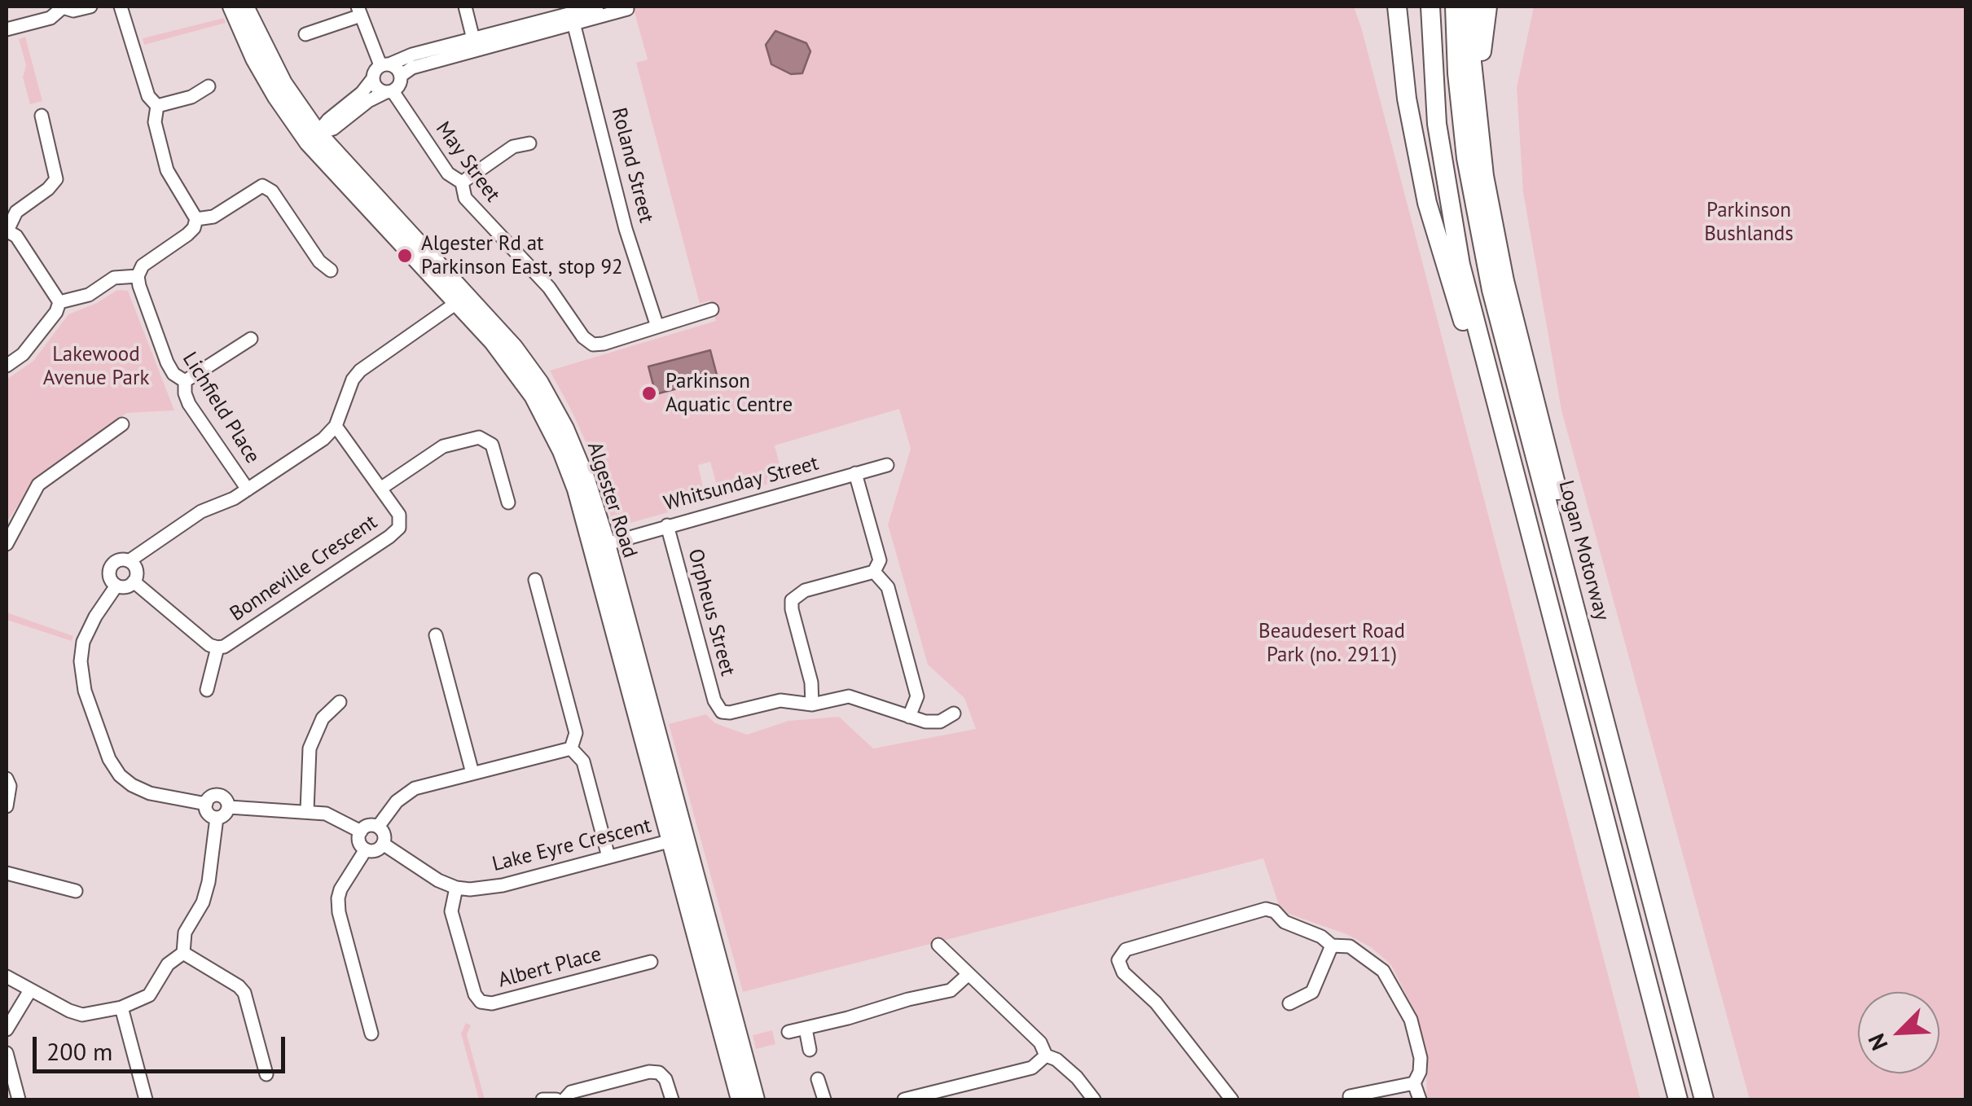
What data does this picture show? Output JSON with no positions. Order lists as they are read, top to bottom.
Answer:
{
  "streets": {
    "highway": ["Logan Motorway"],
    "main road": ["Algester Road"],
    "street": [
      "May Street",
      "Roland Street",
      "Lichfield Place",
      "Whitsunday Street",
      "Bonneville Crescent",
      "Orpheus Street",
      "Lake Eyre Crescent",
      "Albert Place"
    ]
  },
  "crossings": [
    ["May Street", "Roland Street"],
    ["Whitsunday Street", "Algester Road"],
    ["Whitsunday Street", "Orpheus Street"],
    ["Algester Road", "Lake Eyre Crescent"],
    ["Lake Eyre Crescent", "Albert Place"]
  ],
  "parks": ["Parkinson Bushlands", "Lakewood Avenue Park", "Beaudesert Road Park (no. 2911)"],
  "places": ["Algester Rd at Parkinson East, stop 92", "Parkinson Aquatic Centre"],
  "scale_bar": "200 m",
  "north": "bottom left"
}
